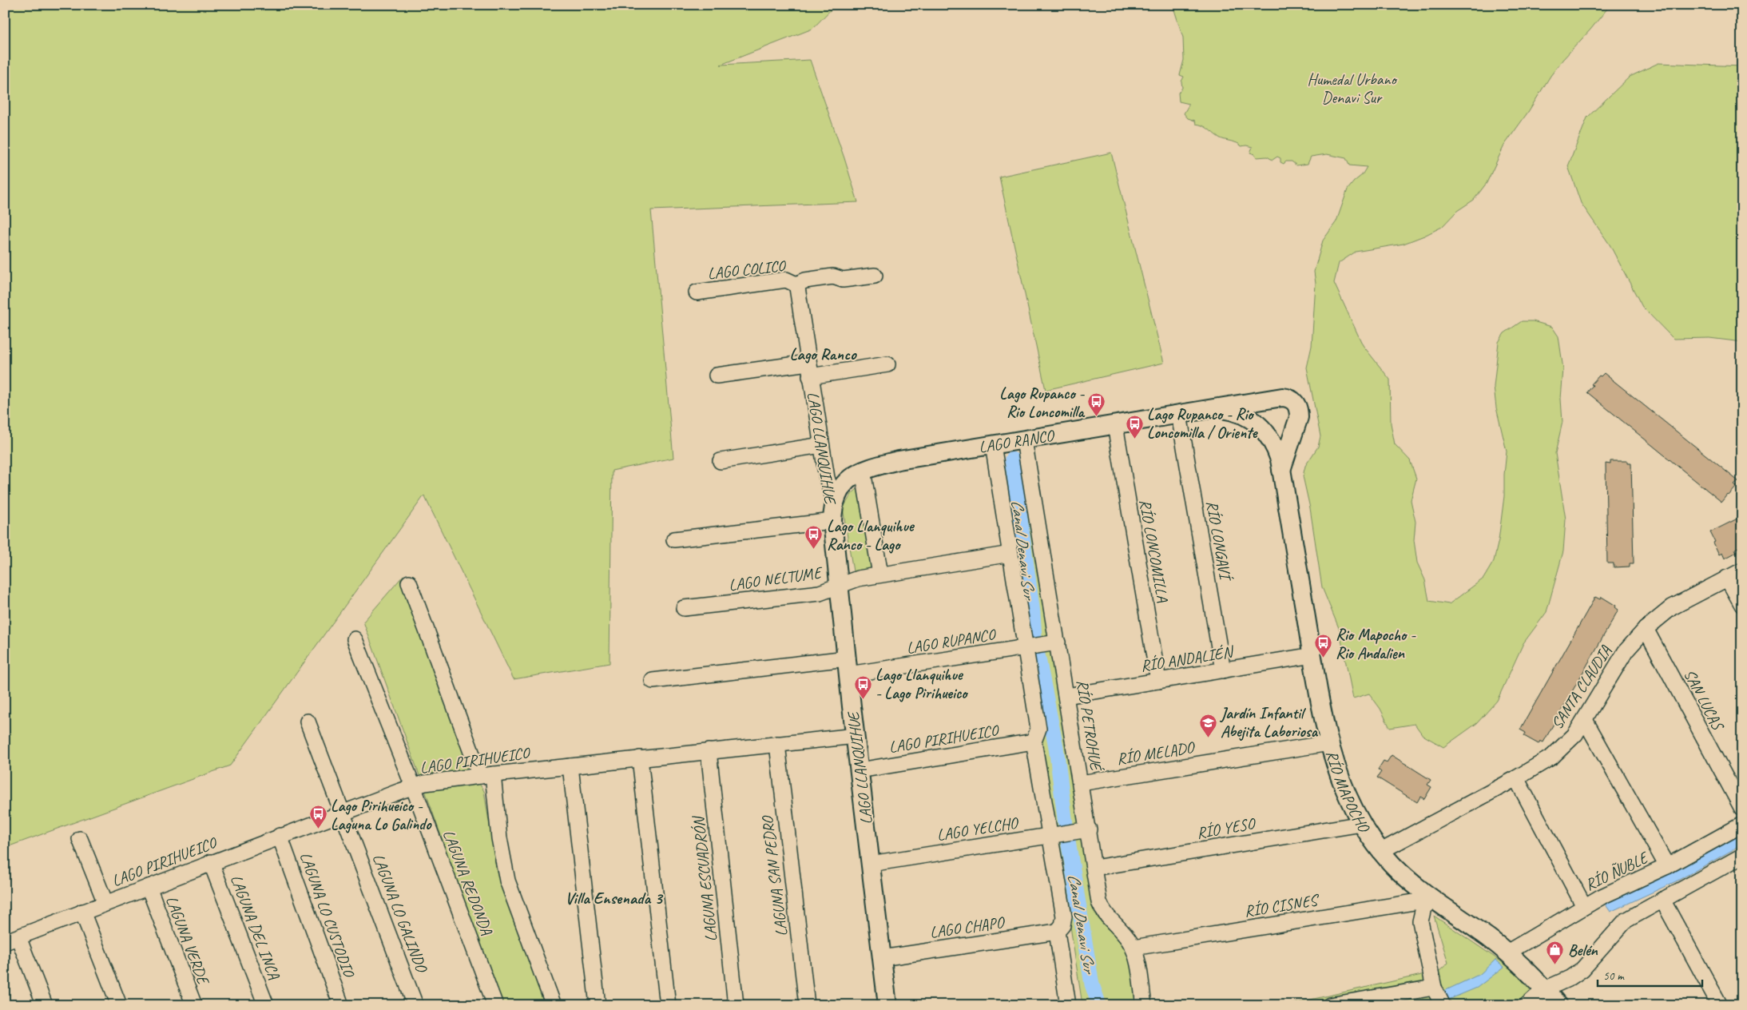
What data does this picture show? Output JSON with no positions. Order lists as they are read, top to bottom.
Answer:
{
  "streets": {
    "street": [
      "LAGO COLICO",
      "LAGO RANCO",
      "LAGO LLANQUIHUE",
      "RÍO LONGAVÍ",
      "RÍO LONCOMILLA",
      "LAGO NELTUME",
      "LAGO RUPANCO",
      "RÍO ANDALIÉN",
      "SANTA CLAUDIA",
      "SAN LUCAS",
      "RÍO PETROHUÉ",
      "LAGO PIRIHUEICO",
      "RÍO MELADO",
      "RÍO MAPOCHO",
      "RÍO YESO",
      "LAGO YELCHO",
      "RÍO ÑUBLE",
      "LAGUNA SAN PEDRO",
      "LAGUNA ESCUADRÓN",
      "LAGUNA REDONDA",
      "RÍO CISNES",
      "LAGUNA LO GALINDO",
      "LAGUNA LO CUSTODIO",
      "LAGUNA DEL INCA",
      "LAGO CHAPO",
      "LAGUNA VERDE"
    ]
  },
  "crossings": [
    ["LAGO COLICO", "LAGO LLANQUIHUE"],
    ["LAGO RANCO", "LAGO LLANQUIHUE"],
    ["LAGO RANCO", "RÍO LONGAVÍ"],
    ["LAGO RANCO", "RÍO LONCOMILLA"],
    ["LAGO RANCO", "RÍO PETROHUÉ"],
    ["LAGO RANCO", "RÍO MAPOCHO"],
    ["LAGO LLANQUIHUE", "LAGO NELTUME"],
    ["LAGO LLANQUIHUE", "LAGO RUPANCO"],
    ["LAGO LLANQUIHUE", "LAGO PIRIHUEICO"],
    ["LAGO LLANQUIHUE", "LAGO YELCHO"],
    ["LAGO LLANQUIHUE", "LAGO CHAPO"],
    ["RÍO LONGAVÍ", "RÍO ANDALIÉN"],
    ["RÍO LONCOMILLA", "RÍO ANDALIÉN"],
    ["LAGO RUPANCO", "RÍO PETROHUÉ"],
    ["RÍO ANDALIÉN", "RÍO PETROHUÉ"],
    ["RÍO ANDALIÉN", "RÍO MAPOCHO"],
    ["SANTA CLAUDIA", "SAN LUCAS"],
    ["SANTA CLAUDIA", "RÍO MAPOCHO"],
    ["RÍO PETROHUÉ", "RÍO MELADO"],
    ["RÍO PETROHUÉ", "RÍO YESO"],
    ["RÍO PETROHUÉ", "LAGO YELCHO"],
    ["RÍO PETROHUÉ", "RÍO CISNES"],
    ["LAGO PIRIHUEICO", "LAGUNA SAN PEDRO"],
    ["LAGO PIRIHUEICO", "LAGUNA ESCUADRÓN"],
    ["LAGO PIRIHUEICO", "LAGUNA REDONDA"],
    ["LAGO PIRIHUEICO", "LAGUNA LO GALINDO"],
    ["LAGO PIRIHUEICO", "LAGUNA LO CUSTODIO"],
    ["LAGO PIRIHUEICO", "LAGUNA DEL INCA"],
    ["LAGO PIRIHUEICO", "LAGUNA VERDE"],
    ["RÍO MELADO", "RÍO MAPOCHO"],
    ["RÍO MAPOCHO", "RÍO YESO"],
    ["RÍO MAPOCHO", "RÍO ÑUBLE"],
    ["RÍO MAPOCHO", "RÍO CISNES"]
  ],
  "districts": ["Lago Ranco", "Villa Ensenada 3"],
  "water": ["Canal Denavi Sur"],
  "parks": ["Humedal Urbano Denavi Sur"],
  "places": {
    "bus stop": [
      "Lago Rupanco - Rio Loncomilla",
      "Lago Rupanco - Rio Loncomilla / Oriente",
      "Lago Llanquihue Ranco - Lago",
      "Rio Mapocho - Rio Andalien",
      "Lago Llanquihue - Lago Pirihueico",
      "Lago Pirihueico - Laguna Lo Galindo"
    ],
    "school or university": ["Jardín Infantil Abejita Laboriosa"],
    "shop": ["Belén"]
  },
  "scale_bar": "50 m"
}
